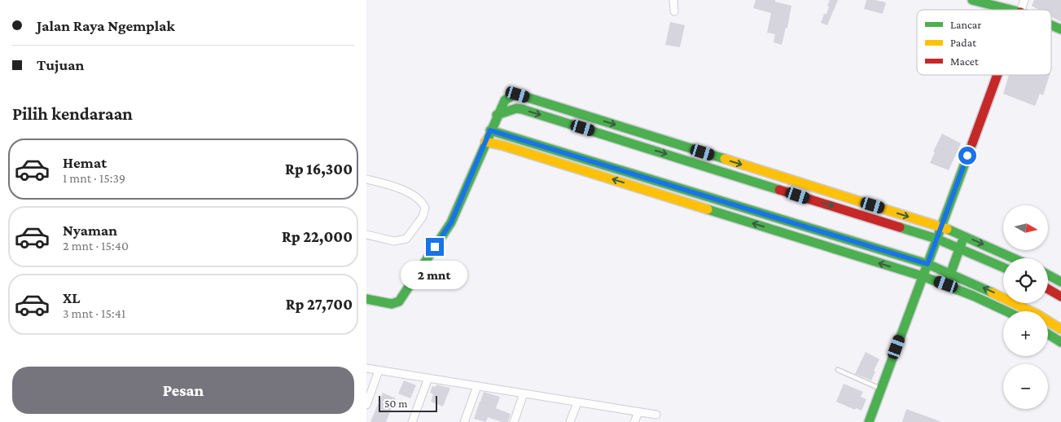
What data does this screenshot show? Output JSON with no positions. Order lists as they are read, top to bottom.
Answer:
{
  "legend": ["Lancar", "Padat", "Macet"],
  "scale_bar": "50 m",
  "north": "right",
  "page": {
    "banner": ["Jalan Raya Ngemplak", "Tujuan"],
    "heading": "Pilih kendaraan",
    "list": [
      {
        "name": "Hemat",
        "note": "1 mnt · 15:39",
        "value": "Rp 16,300"
      },
      {
        "name": "Nyaman",
        "note": "2 mnt · 15:40",
        "value": "Rp 22,000"
      },
      {
        "name": "XL",
        "note": "3 mnt · 15:41",
        "value": "Rp 27,700"
      }
    ],
    "map_buttons": ["+", "−"],
    "bubble": "2 mnt",
    "buttons": "Pesan",
    "scale": "50 m"
  }
}
